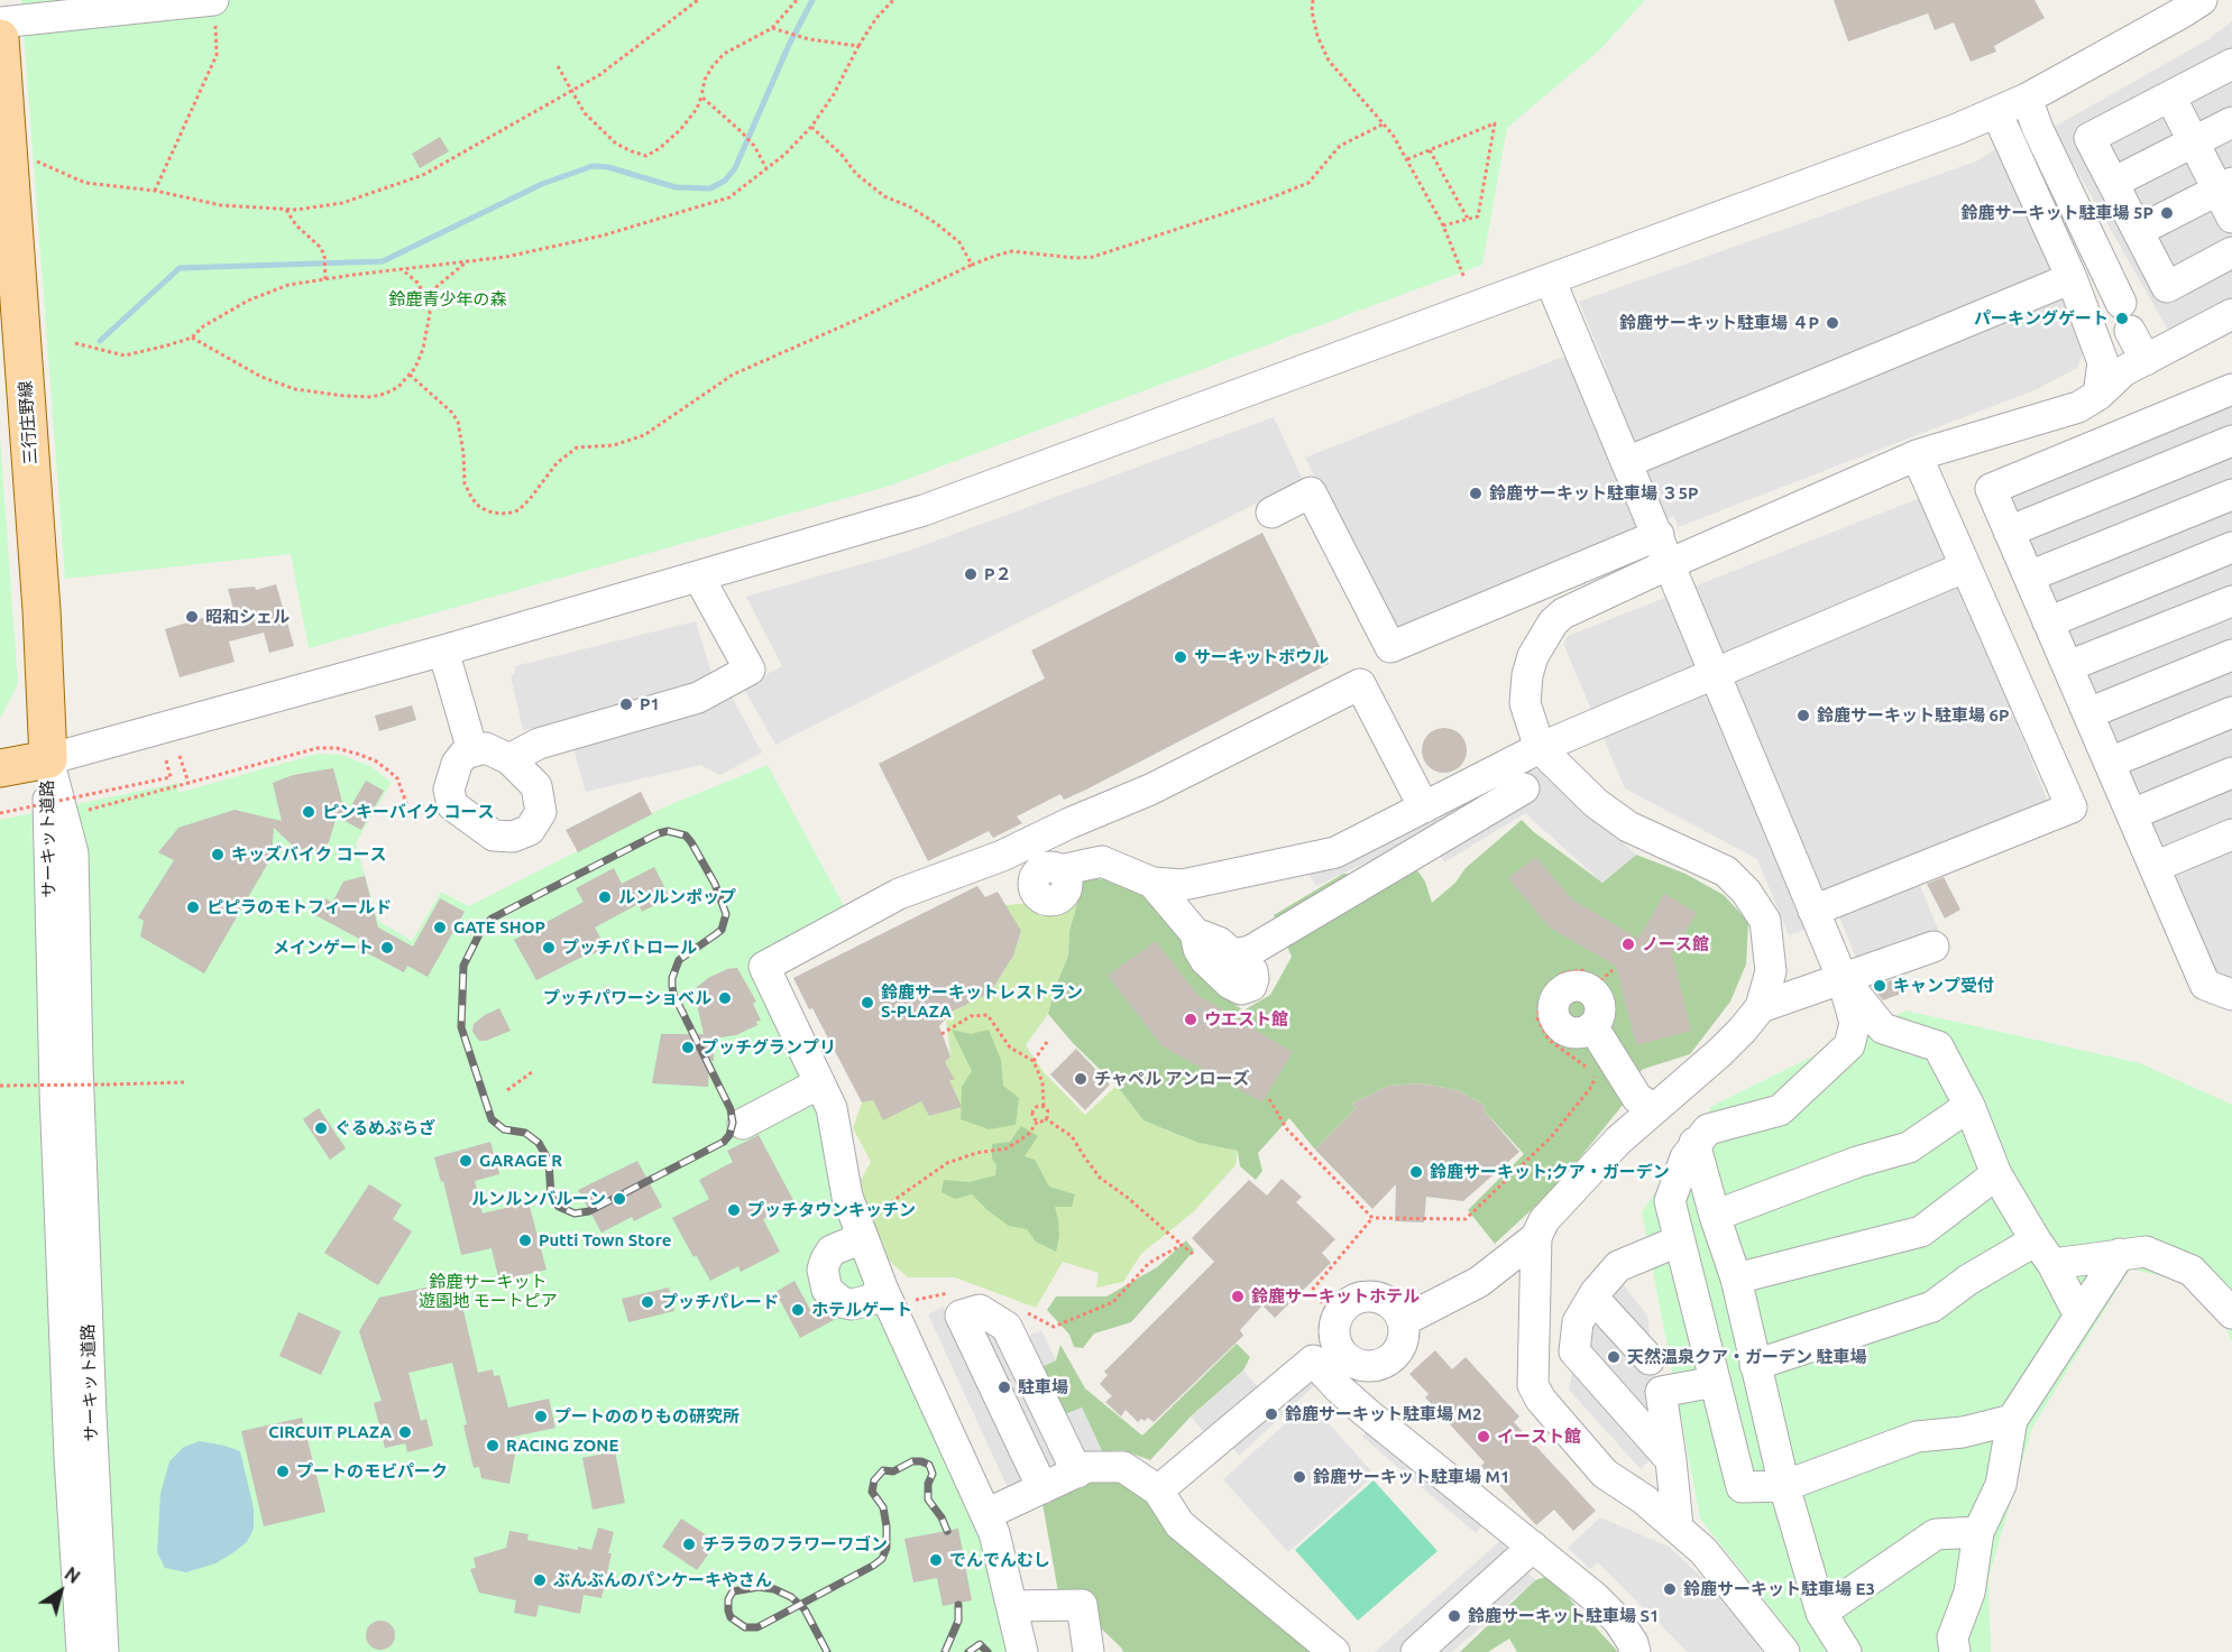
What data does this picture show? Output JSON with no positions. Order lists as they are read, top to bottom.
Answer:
{
  "streets": {
    "main road": ["三行庄野線"],
    "street": ["サーキット道路"]
  },
  "crossings": [
    ["三行庄野線", "サーキット道路"]
  ],
  "parks": ["鈴鹿青少年の森", "鈴鹿サーキット 遊園地 モートピア"],
  "places": [
    "鈴鹿サーキット駐車場 5P",
    "パーキングゲート",
    "鈴鹿サーキット駐車場 ４P",
    "鈴鹿サーキット駐車場 ３5P",
    "P２",
    "昭和シェル",
    "サーキットボウル",
    "P1",
    "鈴鹿サーキット駐車場 6P",
    "ピンキーバイク コース",
    "キッズバイク コース",
    "ルンルンポップ",
    "ピピラのモトフィールド",
    "GATE SHOP",
    "ノース館",
    "メインゲート",
    "プッチパトロール",
    "キャンプ受付",
    "プッチパワーショベル",
    "鈴鹿サーキットレストラン S-PLAZA",
    "ウエスト館",
    "プッチグランプリ",
    "チャペル アンローズ",
    "ぐるめぷらざ",
    "GARAGE R",
    "鈴鹿サーキット;クア・ガーデン",
    "ルンルンバルーン",
    "プッチタウンキッチン",
    "Putti Town Store",
    "鈴鹿サーキットホテル",
    "プッチパレード",
    "ホテルゲート",
    "天然温泉クア・ガーデン 駐車場",
    "駐車場",
    "鈴鹿サーキット駐車場 M2",
    "プートののりもの研究所",
    "CIRCUIT PLAZA",
    "イースト館",
    "RACING ZONE",
    "プートのモビパーク",
    "鈴鹿サーキット駐車場 M1",
    "チララのフラワーワゴン",
    "でんでんむし",
    "ぶんぶんのパンケーキやさん",
    "鈴鹿サーキット駐車場 E3",
    "鈴鹿サーキット駐車場 S1"
  ],
  "north": "top right"
}
